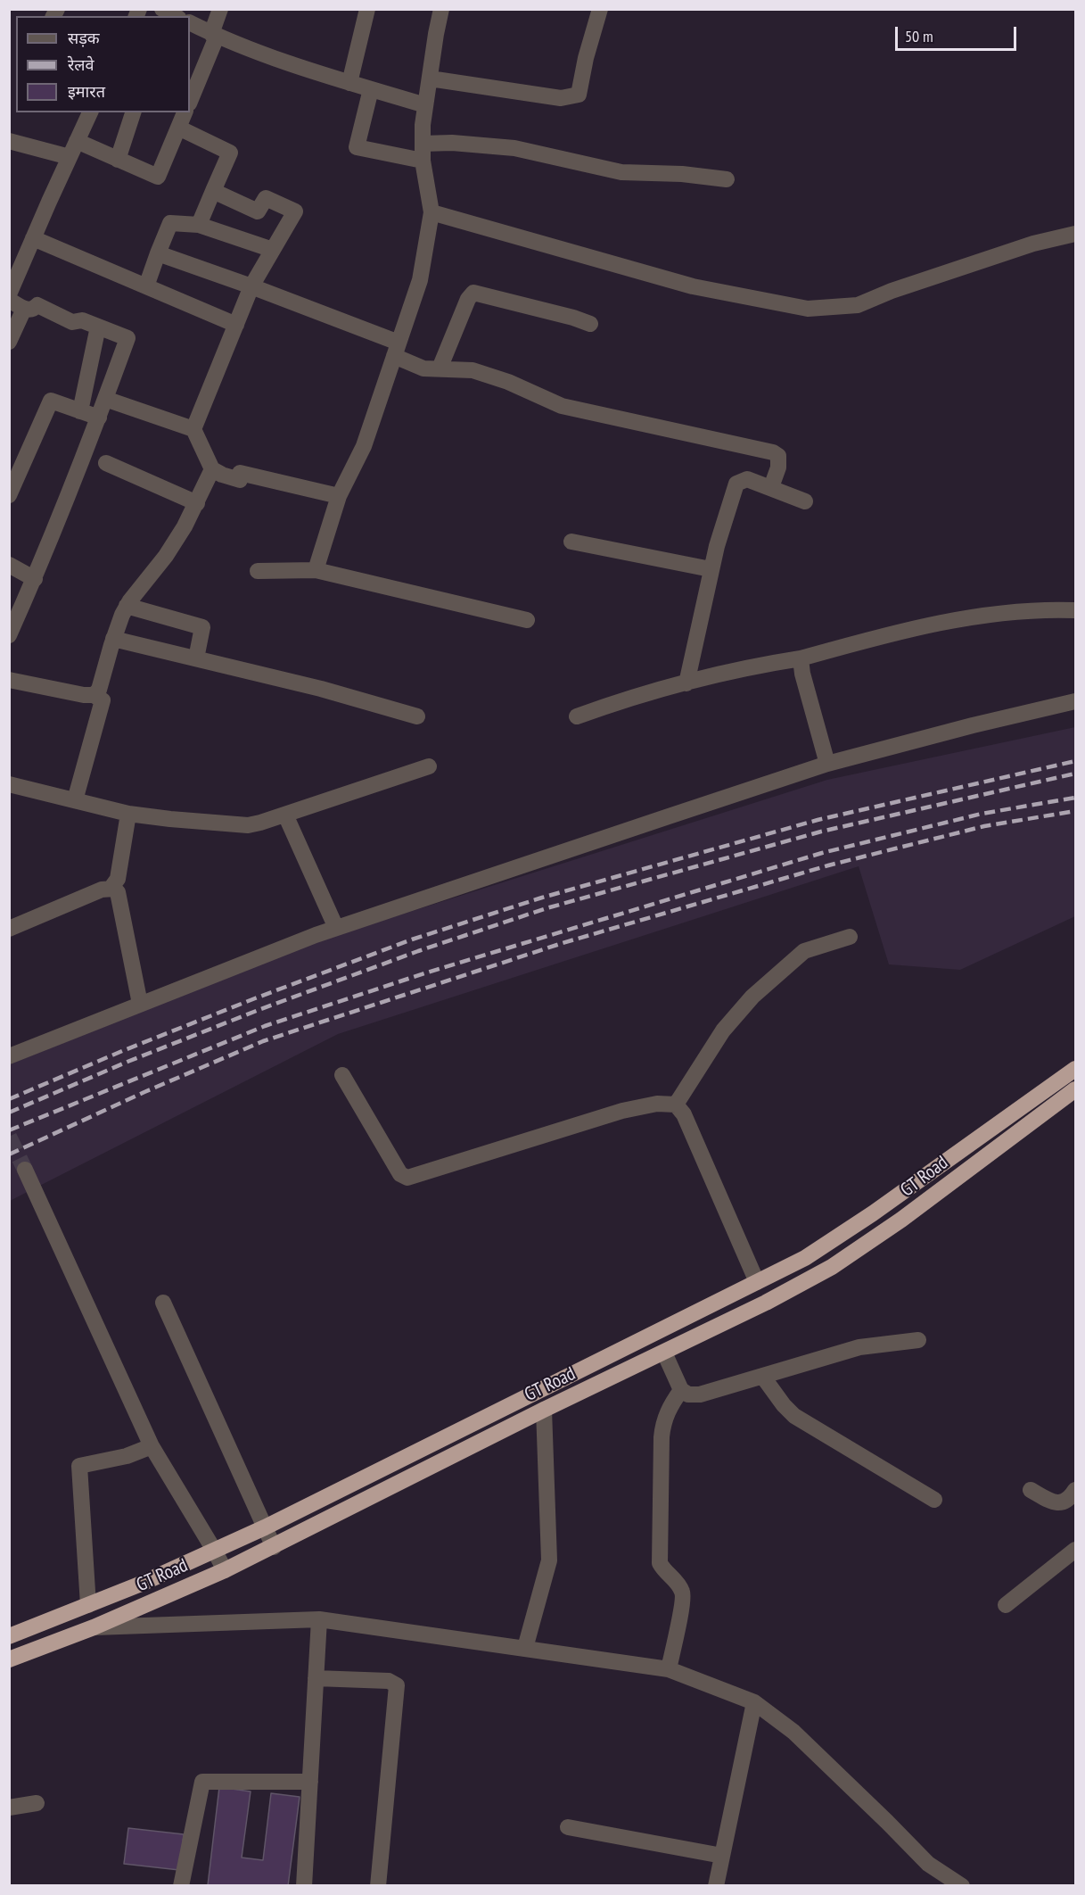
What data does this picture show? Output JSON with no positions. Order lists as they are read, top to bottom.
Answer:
{
  "streets": {
    "highway": ["GT Road"]
  },
  "legend": ["सड़क", "रेलवे", "इमारत"],
  "scale_bar": "50 m"
}
